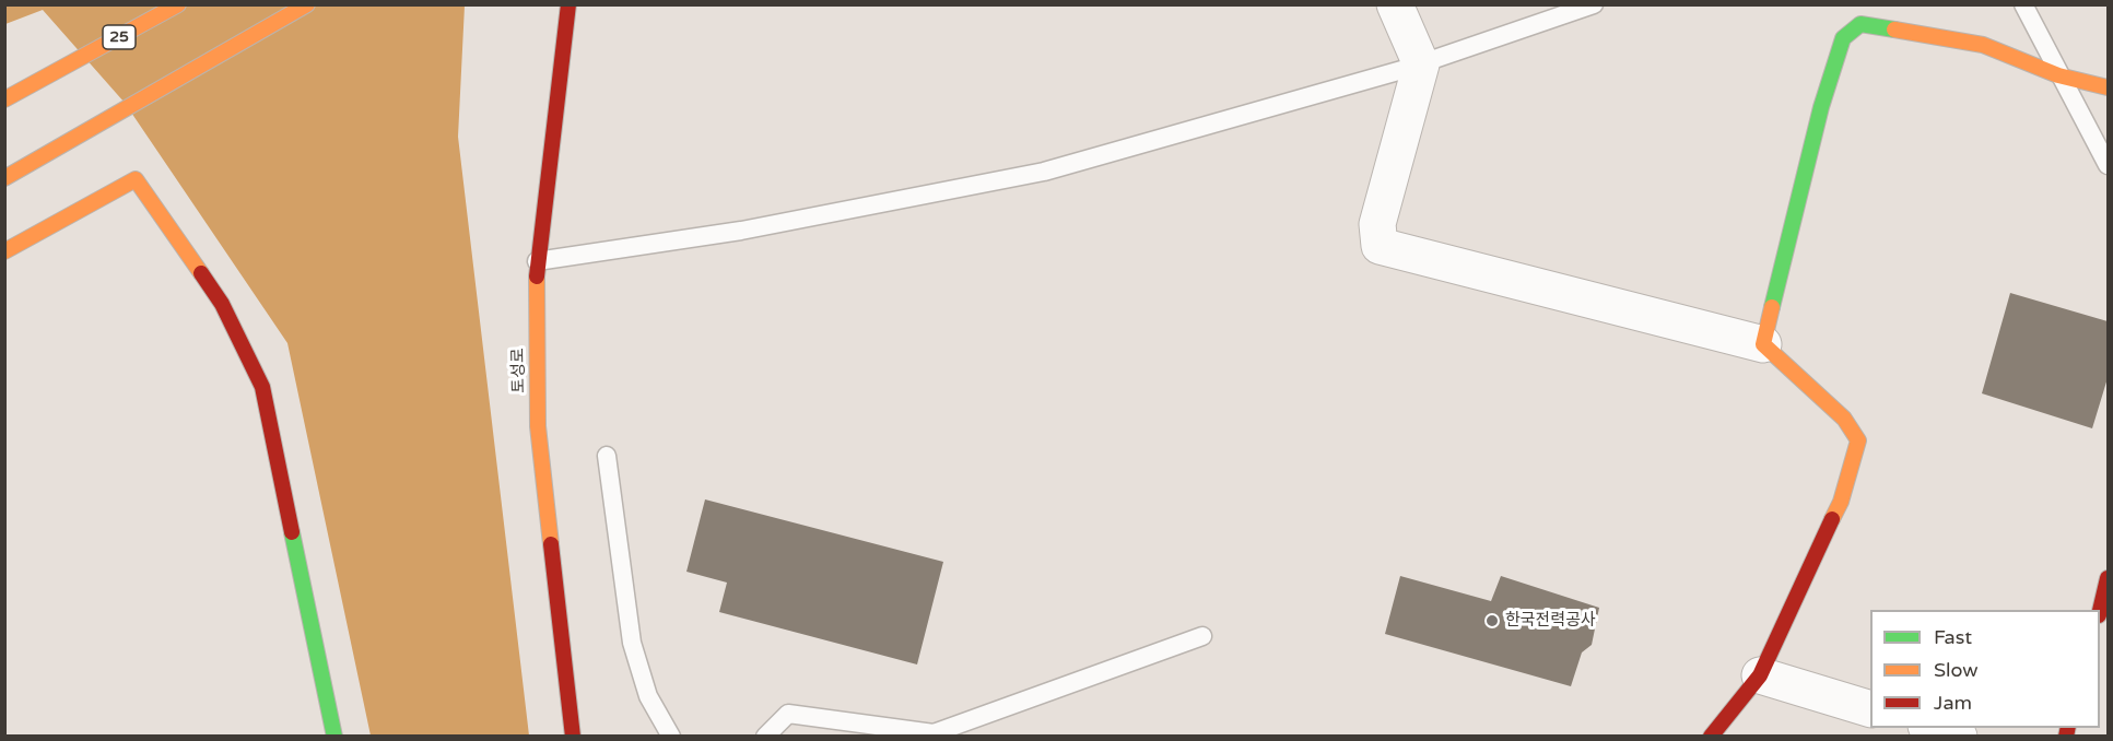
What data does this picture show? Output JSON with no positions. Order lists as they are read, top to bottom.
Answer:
{
  "streets": {
    "street": ["25", "토성로"]
  },
  "places": ["한국전력공사"],
  "legend": ["Fast", "Slow", "Jam"]
}
